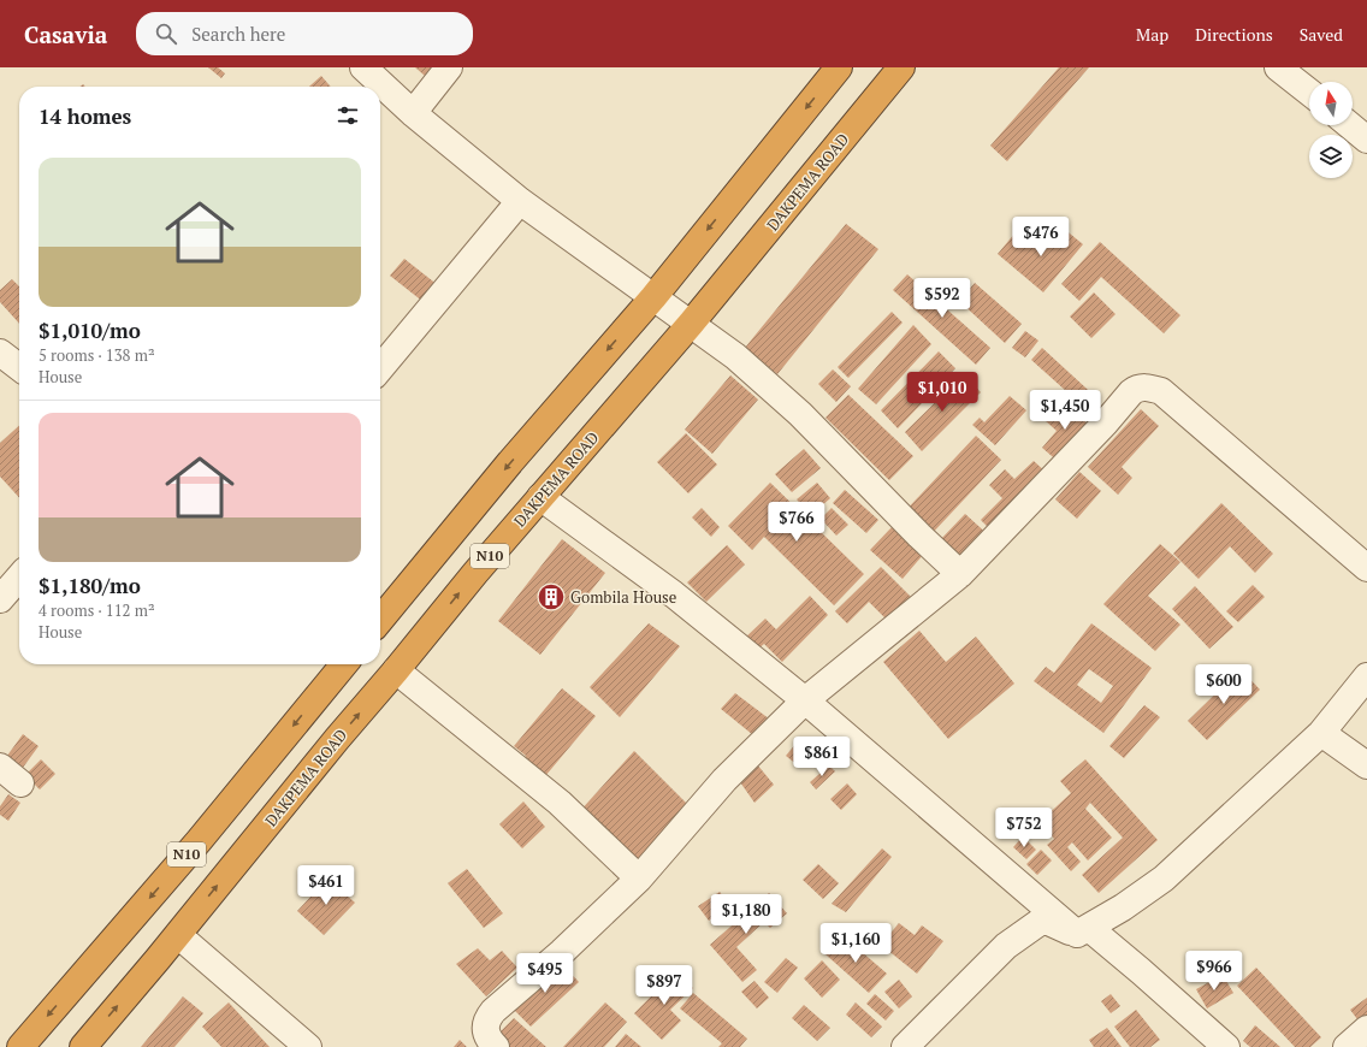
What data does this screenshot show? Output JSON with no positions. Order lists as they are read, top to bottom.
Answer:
{
  "streets": {
    "highway": ["DAKPEMA ROAD", "N10"]
  },
  "places": {
    "building": ["Gombila House"]
  },
  "north": "top",
  "page": {
    "header": "Casavia",
    "search": "Search here",
    "nav": ["Map", "Directions", "Saved"],
    "heading": "14 homes",
    "list": [
      {
        "name": "$1,010/mo",
        "note": "5 rooms · 138 m² · House"
      },
      {
        "name": "$1,180/mo",
        "note": "4 rooms · 112 m² · House"
      }
    ],
    "price": [
      "$476",
      "$592",
      "$1,010",
      "$1,450",
      "$766",
      "$600",
      "$861",
      "$752",
      "$461",
      "$1,180",
      "$1,160",
      "$966",
      "$495",
      "$897"
    ]
  }
}
